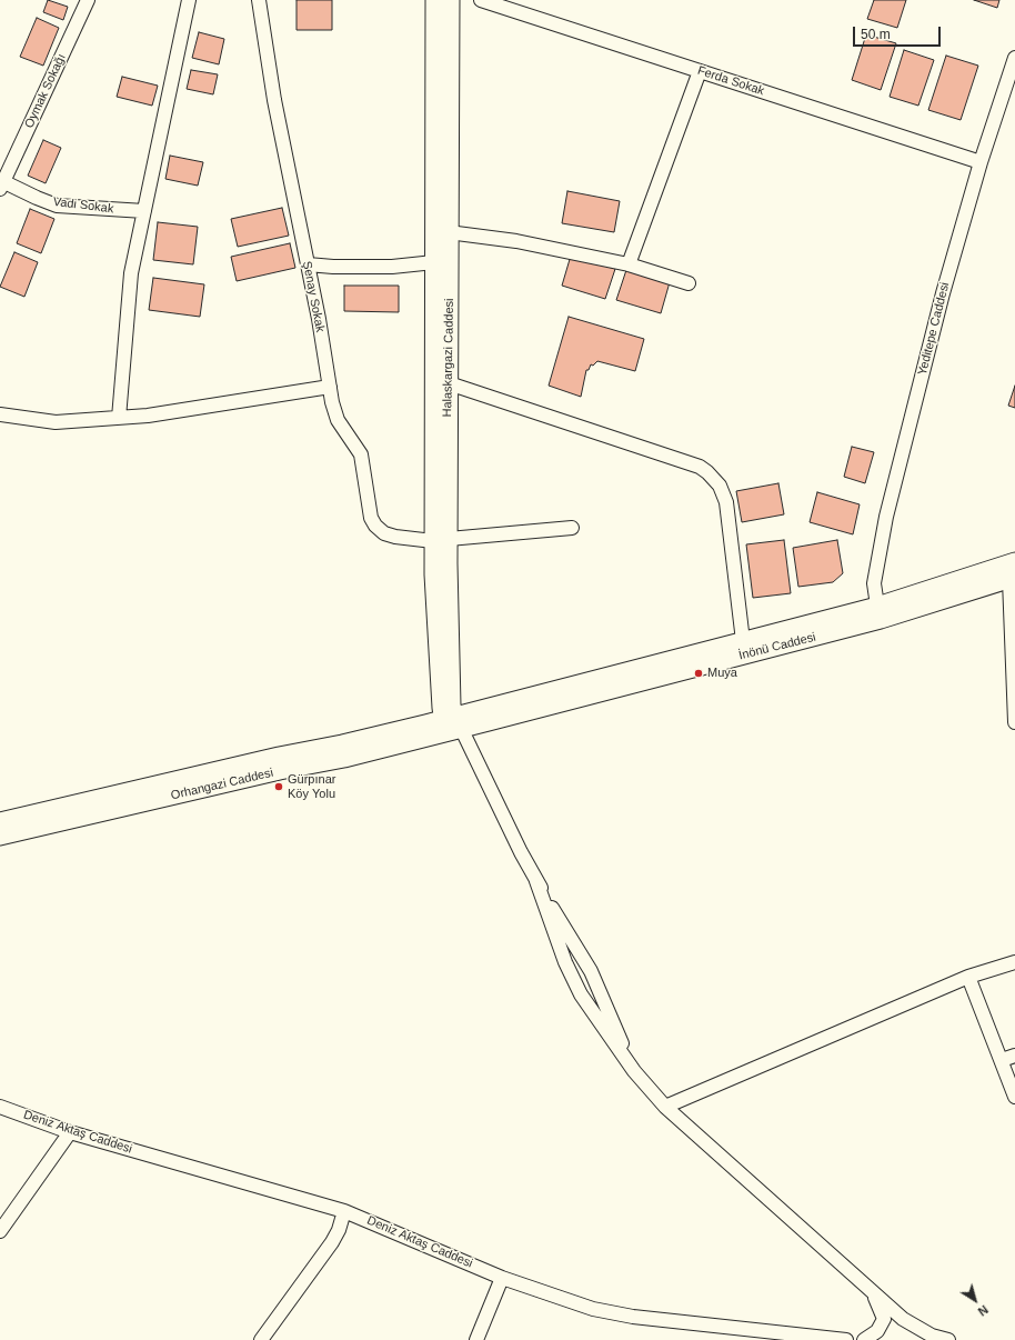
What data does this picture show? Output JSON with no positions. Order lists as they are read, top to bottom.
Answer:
{
  "streets": {
    "main road": ["Halaskargazi Caddesi", "İnönü Caddesi", "Orhangazi Caddesi"],
    "street": [
      "Ferda Sokak",
      "Oymak Sokağı",
      "Vadi Sokak",
      "Şenay Sokak",
      "Yeditepe Caddesi",
      "Deniz Aktaş Caddesi"
    ]
  },
  "crossings": [
    ["Ferda Sokak", "Yeditepe Caddesi"],
    ["Oymak Sokağı", "Vadi Sokak"],
    ["İnönü Caddesi", "Orhangazi Caddesi"]
  ],
  "places": ["Muya", "Gürpınar Köy Yolu"],
  "scale_bar": "50 m",
  "north": "bottom right"
}
